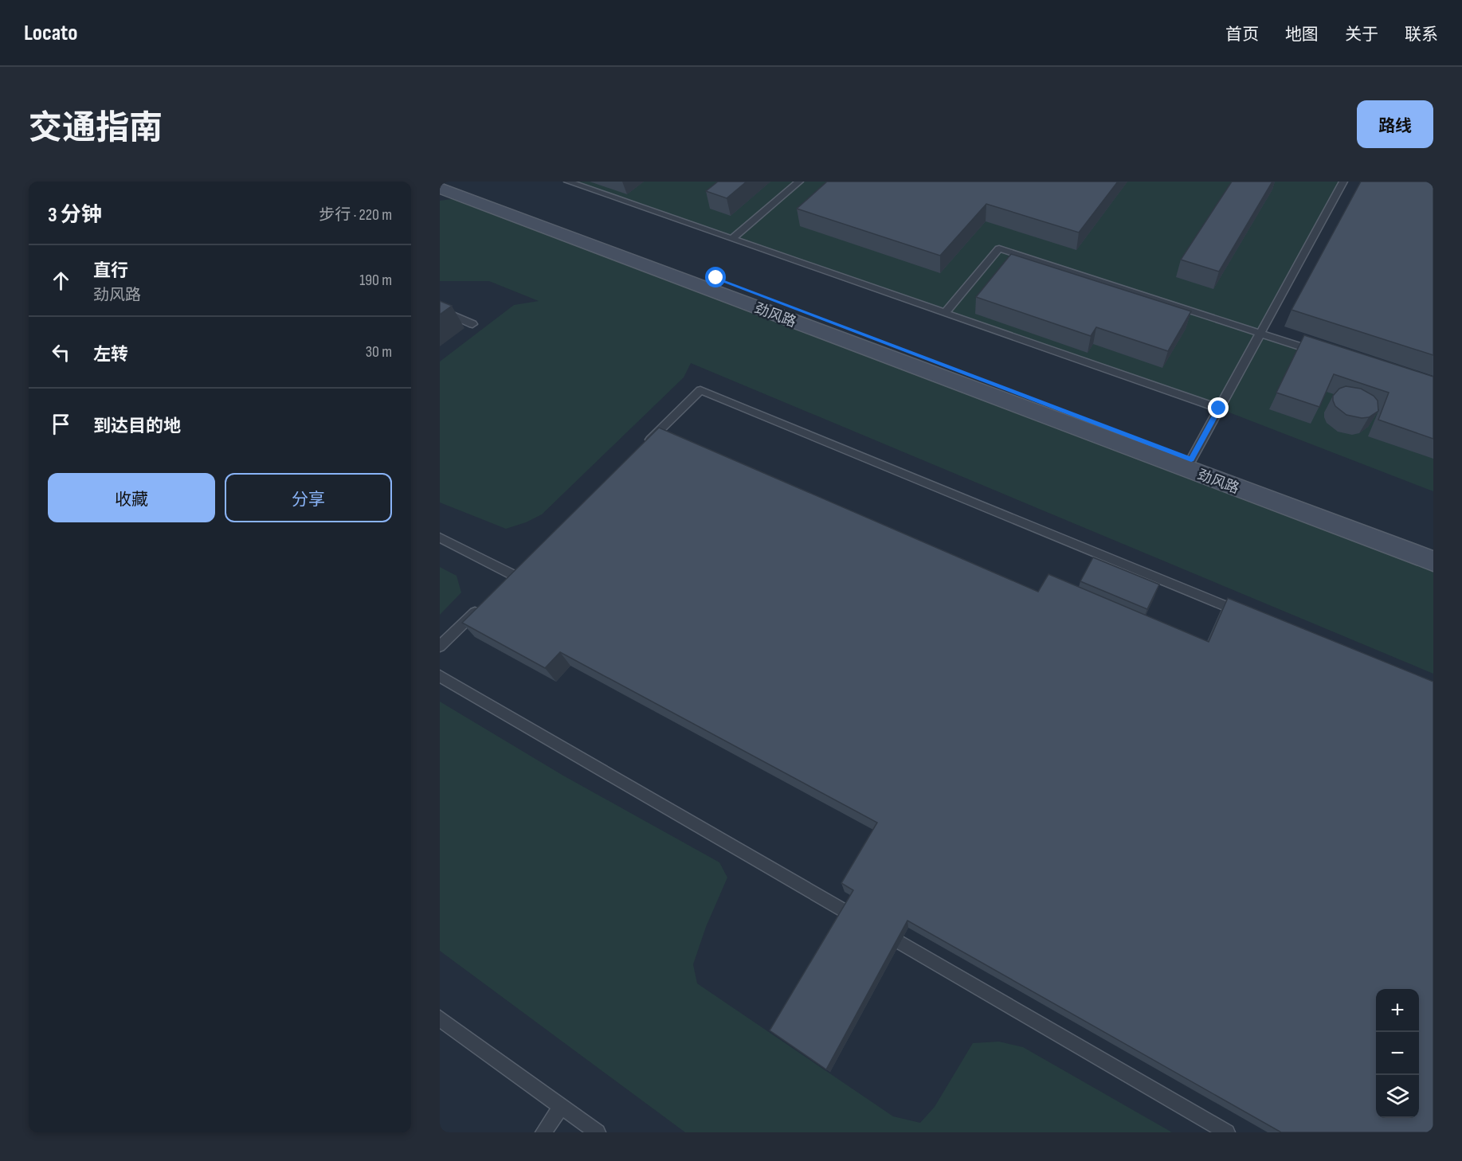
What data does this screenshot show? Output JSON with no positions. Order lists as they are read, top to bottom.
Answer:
{
  "streets": {
    "street": ["劲风路"]
  },
  "page": {
    "header": "Locato",
    "nav": [
      "首页",
      "地图",
      "关于",
      "联系"
    ],
    "title": "交通指南",
    "buttons": [
      "路线",
      ["收藏", "分享"]
    ],
    "heading": ["3 分钟", "步行 · 220 m"],
    "list": [
      ["直行", "劲风路", "190 m"],
      ["左转", "30 m"],
      "到达目的地"
    ],
    "map_buttons": ["+", "−"]
  }
}
